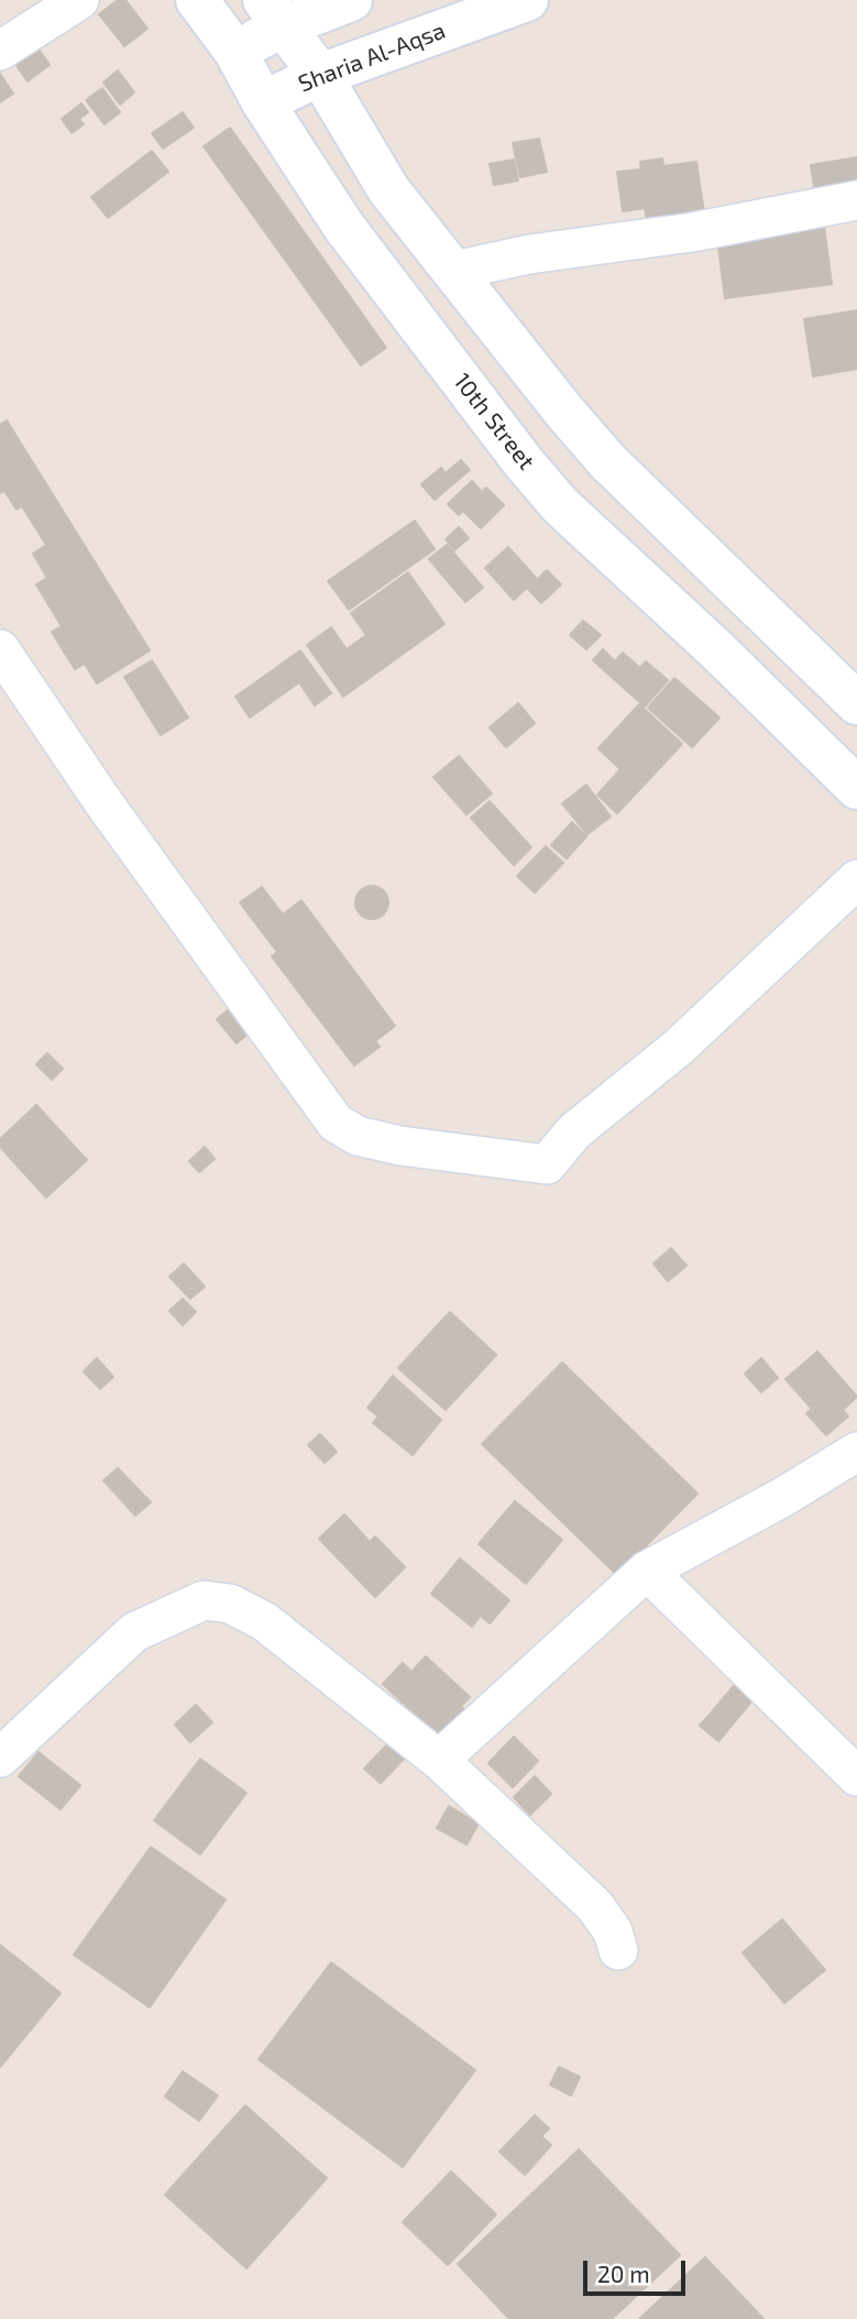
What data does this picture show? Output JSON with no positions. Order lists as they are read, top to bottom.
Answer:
{
  "streets": {
    "main road": ["Sharia Al-Aqsa", "10th Street"]
  },
  "crossings": [
    ["Sharia Al-Aqsa", "10th Street"]
  ],
  "scale_bar": "20 m"
}
